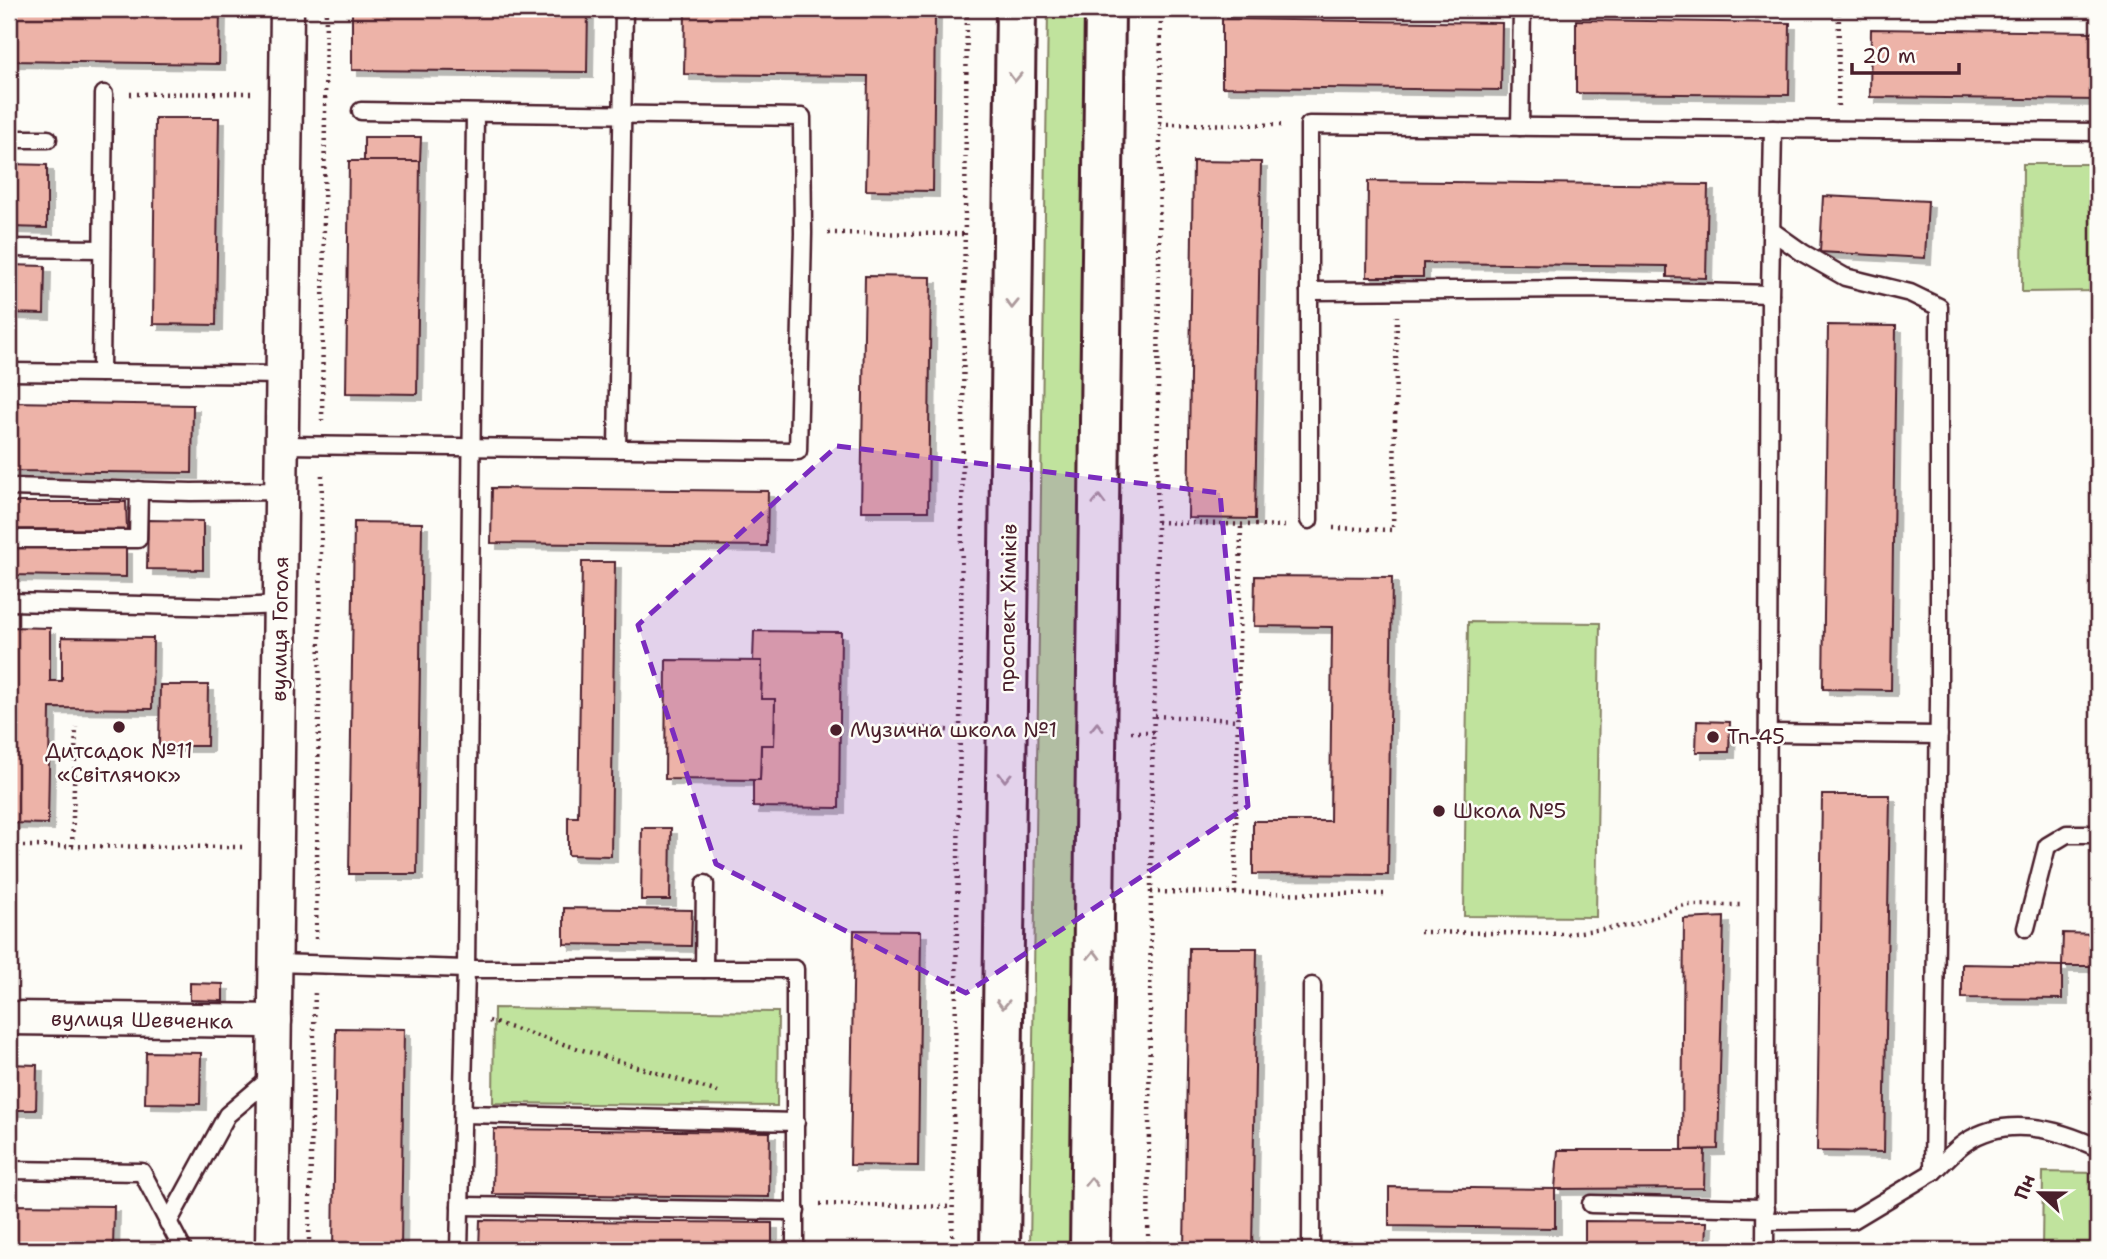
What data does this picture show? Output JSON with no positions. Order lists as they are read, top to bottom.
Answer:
{
  "streets": {
    "main road": ["проспект Хіміків"],
    "street": ["вулиця Гоголя", "вулиця Шевченка"]
  },
  "crossings": [
    ["вулиця Гоголя", "вулиця Шевченка"]
  ],
  "places": [
    "Дитсадок №11 «Світлячок»",
    "Музична школа №1",
    "Тп-45",
    "Школа №5"
  ],
  "scale_bar": "20 m",
  "north": "left"
}
